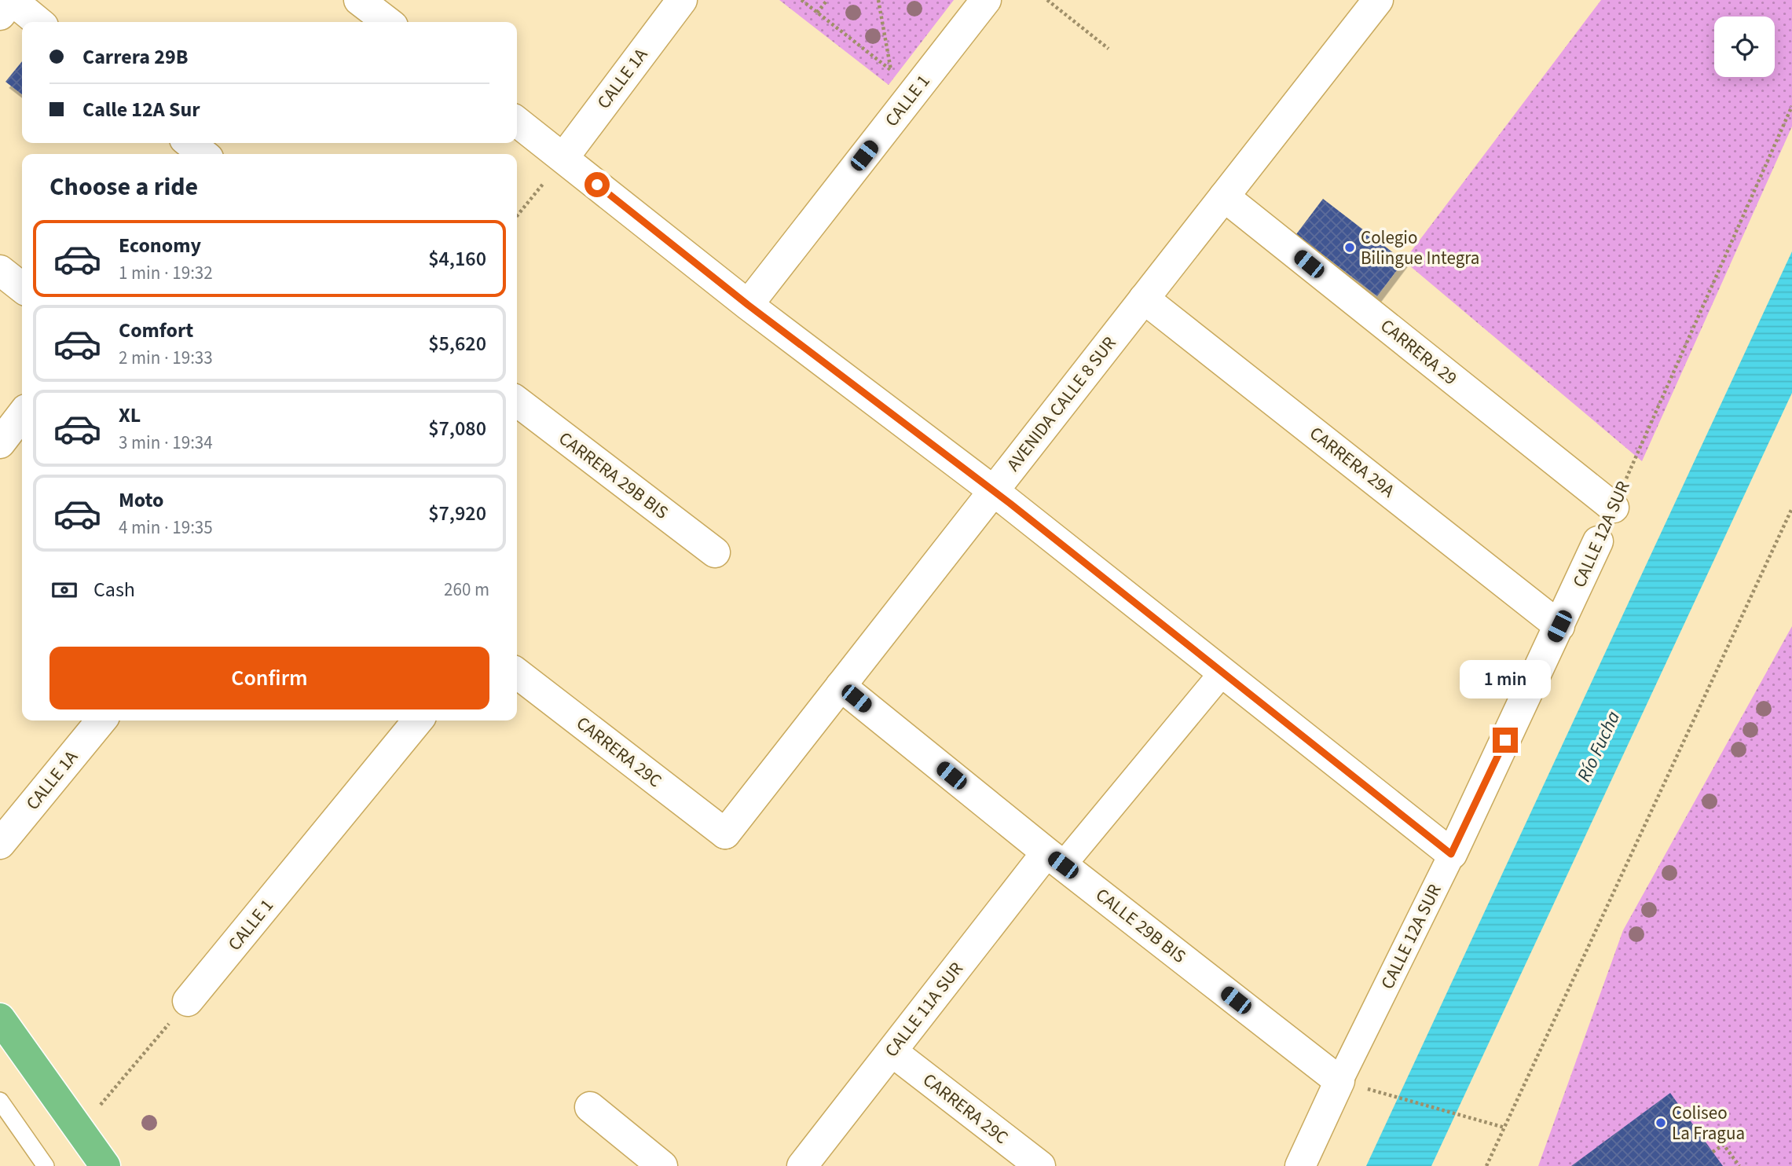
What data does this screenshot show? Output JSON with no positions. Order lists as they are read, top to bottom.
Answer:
{
  "streets": {
    "street": [
      "CALLE 1A",
      "CALLE 1",
      "CARRERA 29",
      "AVENIDA CALLE 8 SUR",
      "CARRERA 29A",
      "CARRERA 29B BIS",
      "CALLE 12A SUR",
      "CARRERA 29C",
      "CALLE 29B BIS",
      "CALLE 11A SUR"
    ]
  },
  "crossings": [
    ["CARRERA 29", "AVENIDA CALLE 8 SUR"],
    ["CARRERA 29", "CALLE 12A SUR"],
    ["AVENIDA CALLE 8 SUR", "CARRERA 29A"],
    ["AVENIDA CALLE 8 SUR", "CARRERA 29C"],
    ["AVENIDA CALLE 8 SUR", "CALLE 29B BIS"],
    ["CARRERA 29A", "CALLE 12A SUR"],
    ["CALLE 12A SUR", "CALLE 29B BIS"],
    ["CARRERA 29C", "CALLE 11A SUR"],
    ["CALLE 29B BIS", "CALLE 11A SUR"]
  ],
  "water": ["Río Fucha"],
  "places": ["Colegio Bilingue Integra", "Coliseo La Fragua"],
  "page": {
    "banner": ["Carrera 29B", "Calle 12A Sur"],
    "heading": "Choose a ride",
    "list": [
      {
        "name": "Economy",
        "note": "1 min · 19:32",
        "value": "$4,160"
      },
      {
        "name": "Comfort",
        "note": "2 min · 19:33",
        "value": "$5,620"
      },
      {
        "name": "XL",
        "note": "3 min · 19:34",
        "value": "$7,080"
      },
      {
        "name": "Moto",
        "note": "4 min · 19:35",
        "value": "$7,920"
      }
    ],
    "pay": ["Cash", "260 m"],
    "buttons": "Confirm",
    "bubble": "1 min"
  }
}
